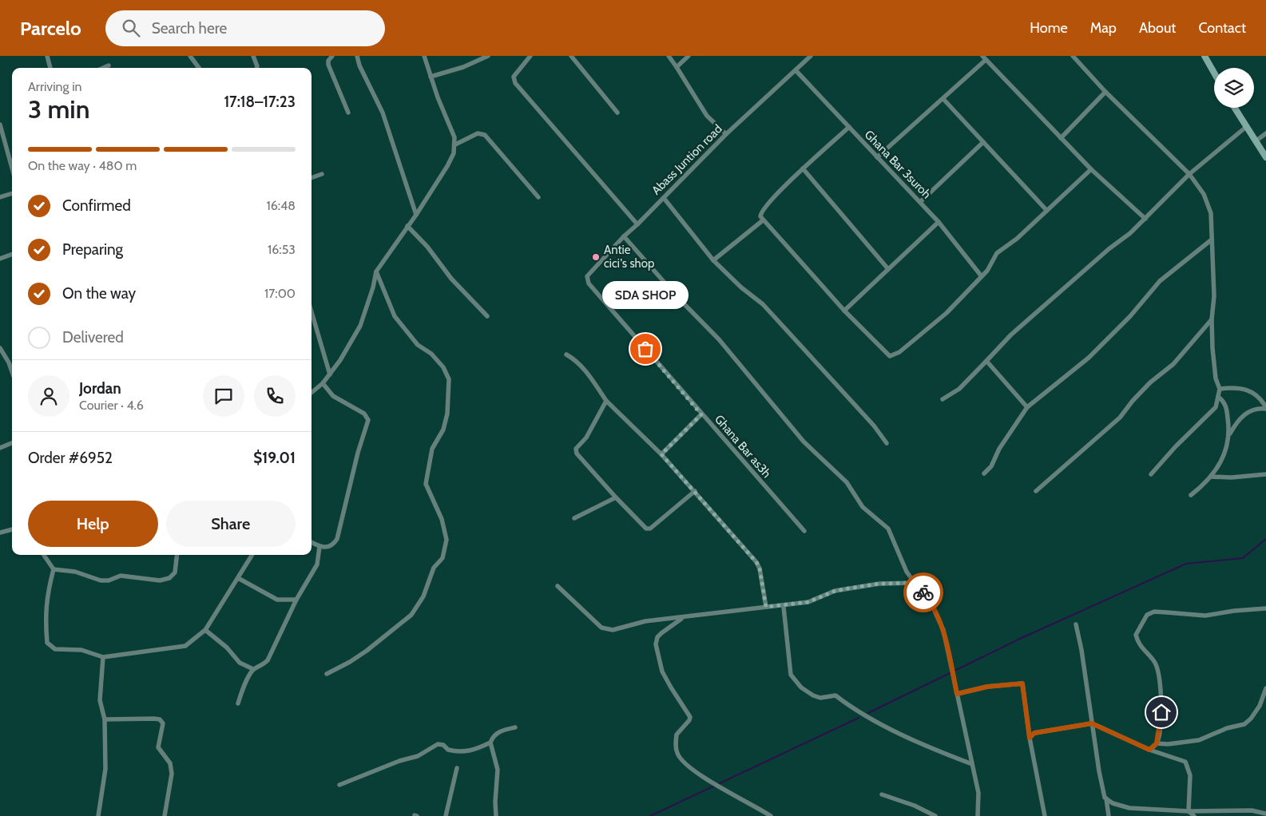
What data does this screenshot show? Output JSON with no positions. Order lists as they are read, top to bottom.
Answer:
{
  "streets": {
    "street": ["Abass Juntion road", "Ghana Bar 3suroh", "Ghana Bar as3h"]
  },
  "crossings": [
    ["Abass Juntion road", "Ghana Bar 3suroh"],
    ["Abass Juntion road", "Ghana Bar as3h"]
  ],
  "places": ["Antie cici's shop", "SDA SHOP"],
  "page": {
    "header": "Parcelo",
    "search": "Search here",
    "nav": [
      "Home",
      "Map",
      "About",
      "Contact"
    ],
    "heading": ["3 min", "Arriving in", "17:18–17:23"],
    "panel": [
      "Jordan",
      "Courier · 4.6",
      "Order #6952",
      "$19.01"
    ],
    "bar": "On the way · 480 m",
    "list": [
      ["Confirmed", "16:48"],
      ["Preparing", "16:53"],
      ["On the way", "17:00"],
      "Delivered"
    ],
    "bubble": "SDA SHOP",
    "buttons": ["Help", "Share"]
  }
}
